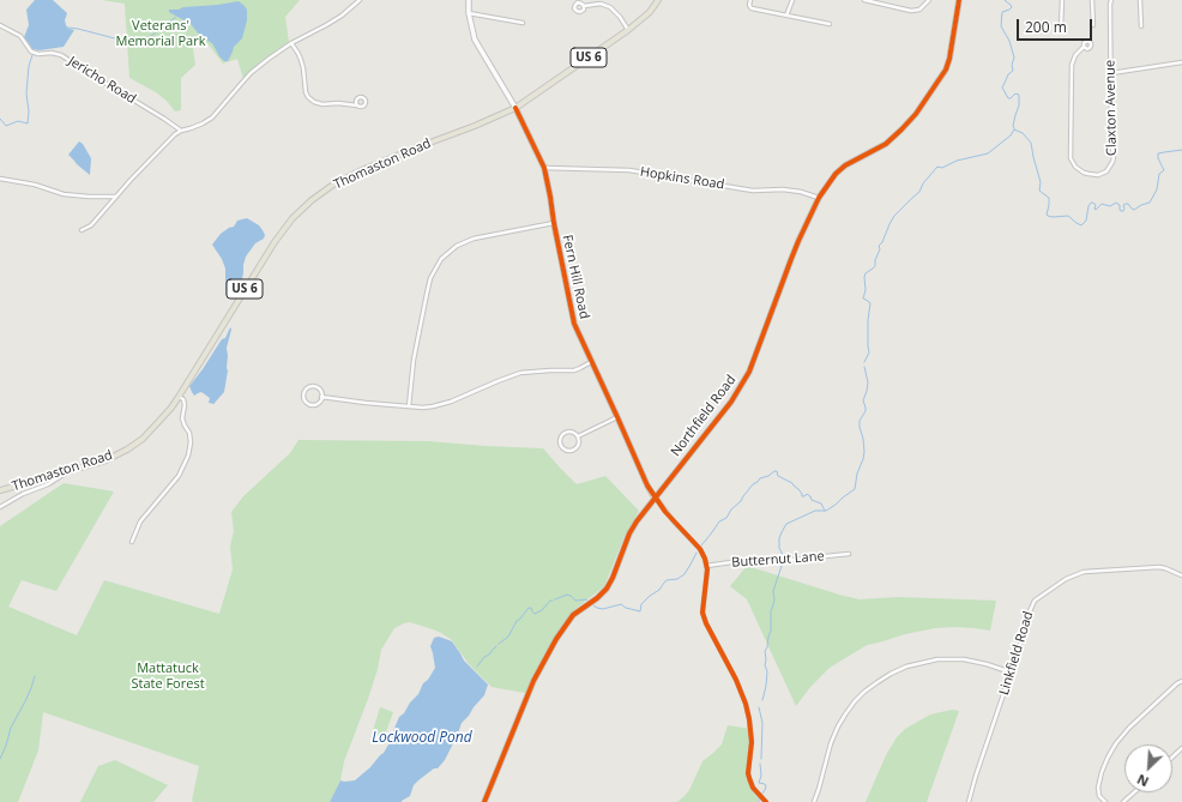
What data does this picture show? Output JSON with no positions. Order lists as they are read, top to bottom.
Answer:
{
  "streets": {
    "main road": ["US 6", "Thomaston Road"],
    "street": [
      "Jericho Road",
      "Claxton Avenue",
      "Hopkins Road",
      "Fern Hill Road",
      "Northfield Road",
      "Butternut Lane",
      "Linkfield Road"
    ]
  },
  "crossings": [
    ["Thomaston Road", "Fern Hill Road"],
    ["Hopkins Road", "Fern Hill Road"],
    ["Hopkins Road", "Northfield Road"],
    ["Fern Hill Road", "Northfield Road"]
  ],
  "water": ["Lockwood Pond"],
  "parks": ["Veterans' Memorial Park", "Mattatuck State Forest"],
  "scale_bar": "200 m",
  "north": "bottom left"
}
